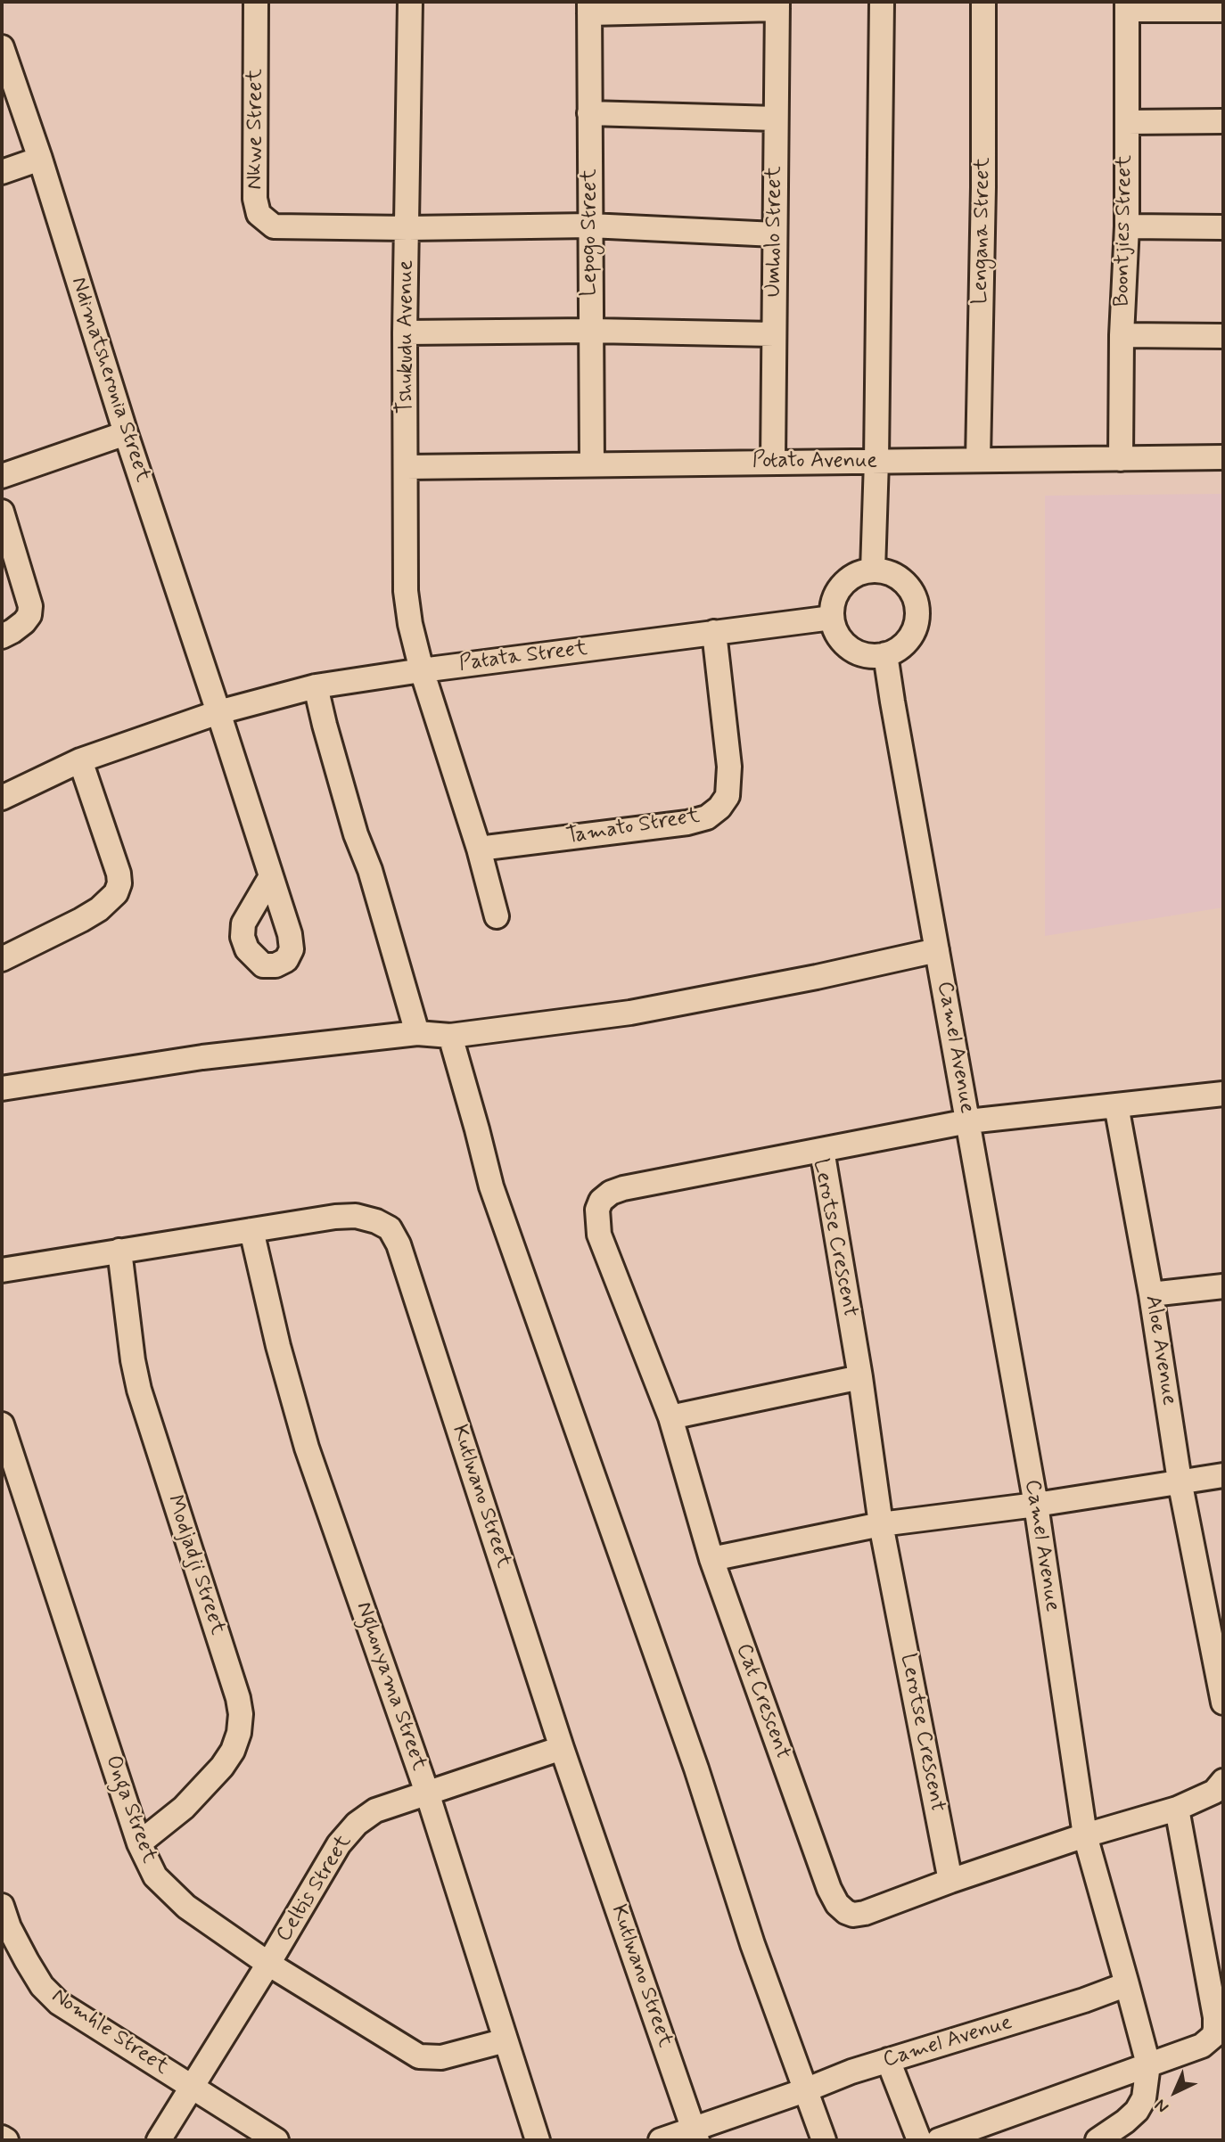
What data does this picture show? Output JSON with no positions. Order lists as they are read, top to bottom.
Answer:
{
  "streets": {
    "street": [
      "Nkwe Street",
      "Lengana Street",
      "Boontjies Street",
      "Umholo Street",
      "Lepogo Street",
      "Tshukudu Avenue",
      "Ndimatsheronia Street",
      "Potato Avenue",
      "Patata Street",
      "Tamato Street",
      "Camel Avenue",
      "Lerotse Crescent",
      "Aloe Avenue",
      "Kutlwano Street",
      "Modjadji Street",
      "Nghonyama Street",
      "Cat Crescent",
      "Onga Street",
      "Celtis Street",
      "Nomhle Street"
    ]
  },
  "crossings": [
    ["Nkwe Street", "Tshukudu Avenue"],
    ["Lengana Street", "Potato Avenue"],
    ["Boontjies Street", "Potato Avenue"],
    ["Umholo Street", "Potato Avenue"],
    ["Lepogo Street", "Potato Avenue"],
    ["Tshukudu Avenue", "Potato Avenue"],
    ["Tshukudu Avenue", "Patata Street"],
    ["Ndimatsheronia Street", "Patata Street"],
    ["Patata Street", "Tamato Street"],
    ["Patata Street", "Camel Avenue"],
    ["Camel Avenue", "Kutlwano Street"],
    ["Camel Avenue", "Cat Crescent"],
    ["Lerotse Crescent", "Cat Crescent"],
    ["Kutlwano Street", "Modjadji Street"],
    ["Kutlwano Street", "Nghonyama Street"],
    ["Kutlwano Street", "Celtis Street"],
    ["Modjadji Street", "Onga Street"],
    ["Nghonyama Street", "Onga Street"],
    ["Nghonyama Street", "Celtis Street"],
    ["Onga Street", "Celtis Street"],
    ["Celtis Street", "Nomhle Street"]
  ],
  "north": "bottom left"
}
